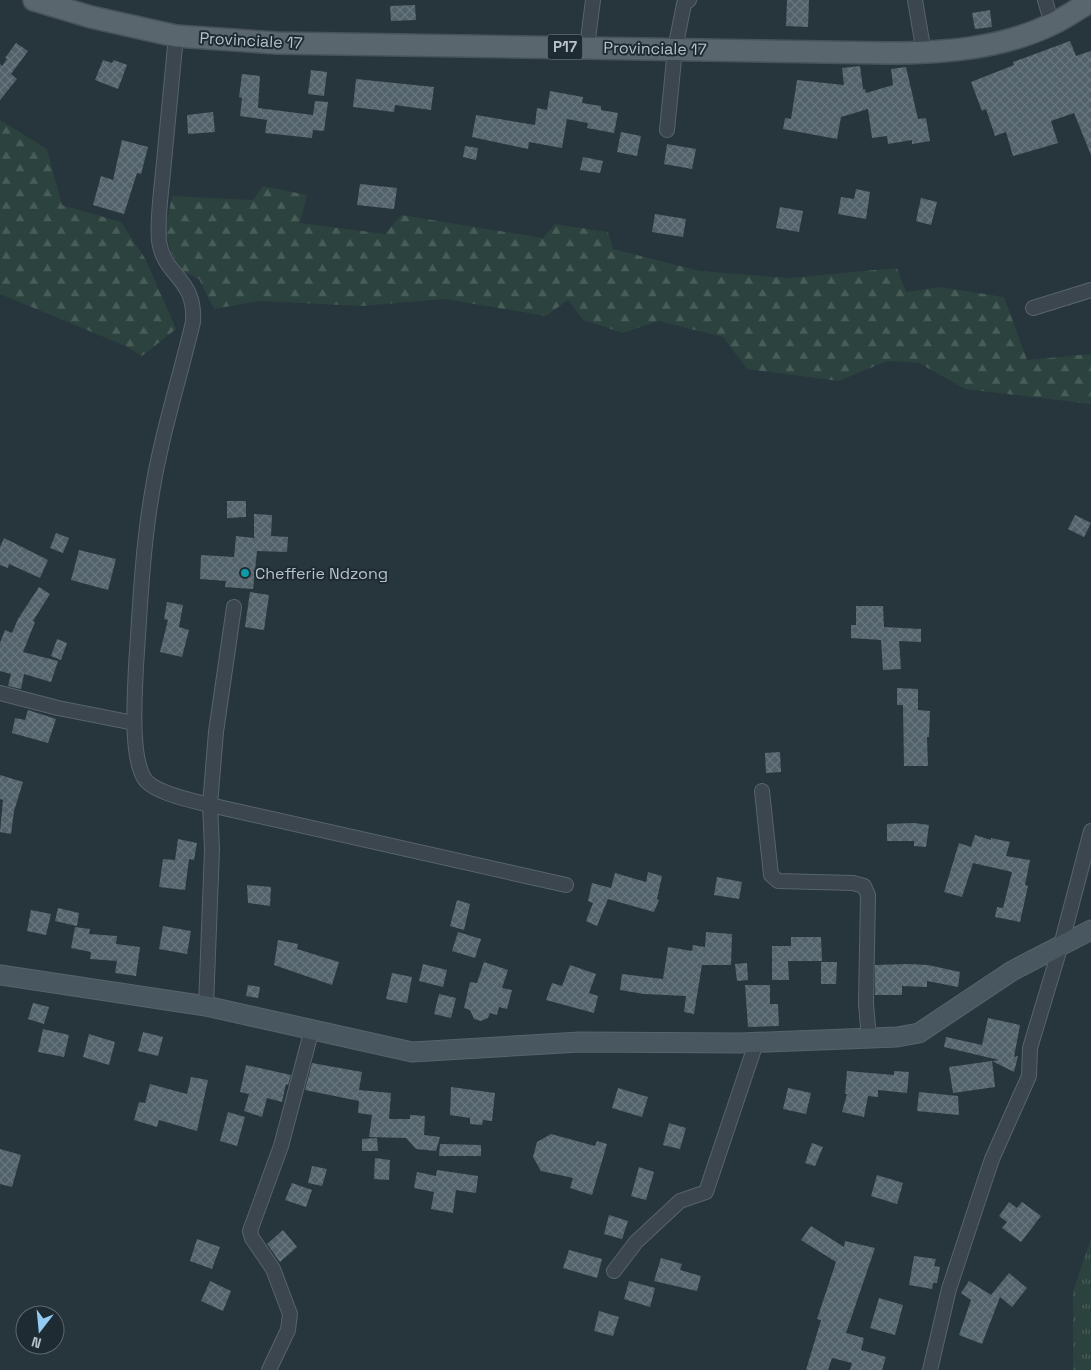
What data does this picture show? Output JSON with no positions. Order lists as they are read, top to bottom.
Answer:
{
  "streets": {
    "main road": ["Provinciale 17", "P17"]
  },
  "places": ["Chefferie Ndzong"],
  "north": "bottom"
}
